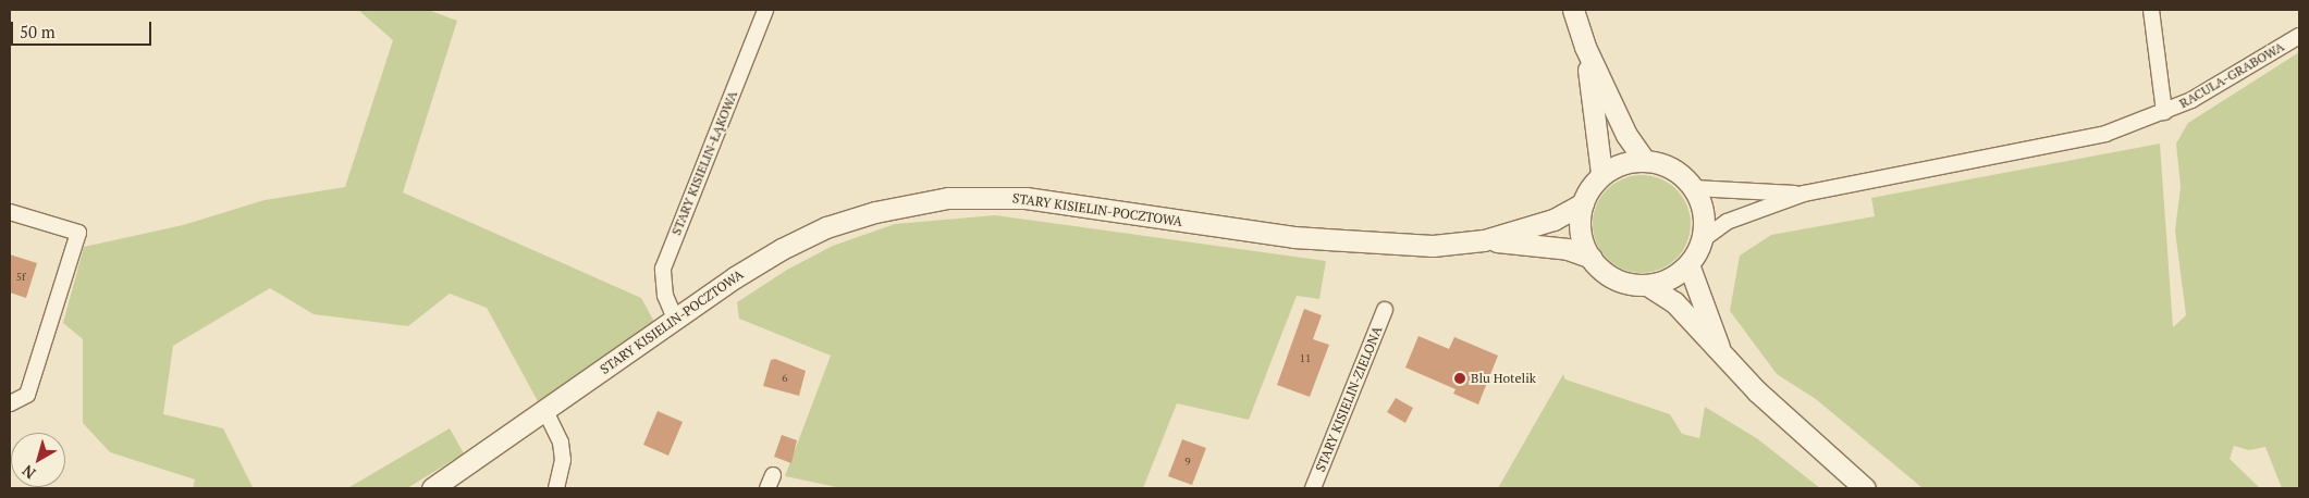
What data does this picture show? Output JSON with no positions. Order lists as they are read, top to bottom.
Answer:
{
  "streets": {
    "street": [
      "RACULA-GRABOWA",
      "STARY KISIELIN-ŁĄKOWA",
      "STARY KISIELIN-POCZTOWA",
      "STARY KISIELIN-ZIELONA"
    ]
  },
  "crossings": [
    ["STARY KISIELIN-ŁĄKOWA", "STARY KISIELIN-POCZTOWA"]
  ],
  "places": ["Blu Hotelik"],
  "house_numbers": [
    "5f",
    "11",
    "6",
    "9"
  ],
  "scale_bar": "50 m",
  "north": "bottom left"
}
